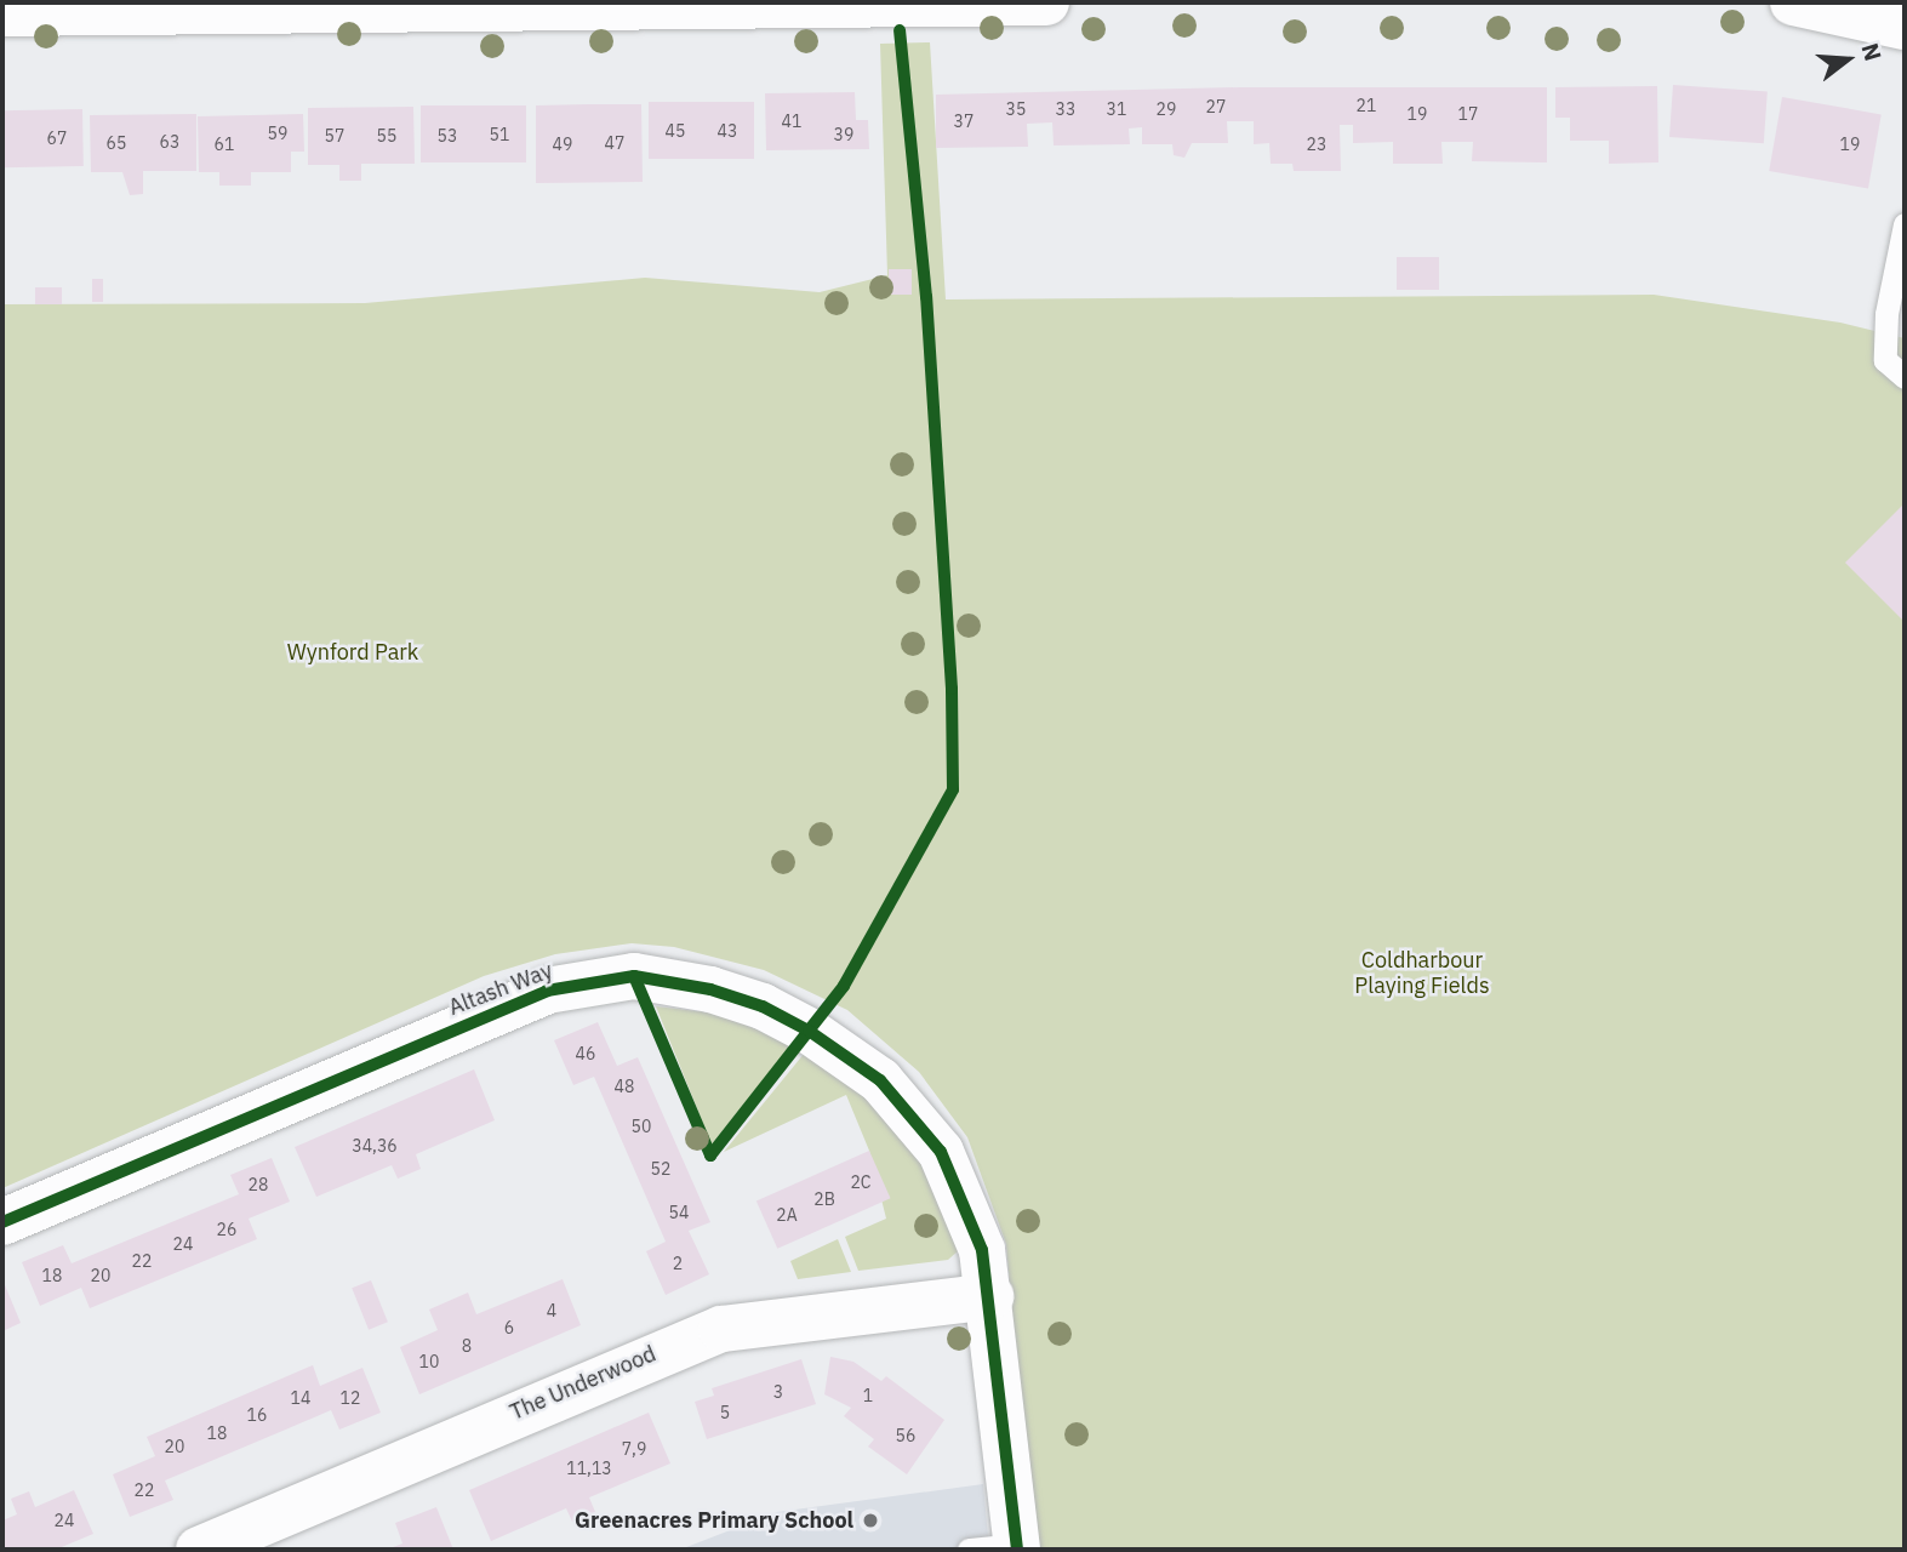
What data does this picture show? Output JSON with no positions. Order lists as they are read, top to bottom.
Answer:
{
  "streets": {
    "street": ["Altash Way", "The Underwood"]
  },
  "crossings": [
    ["Altash Way", "The Underwood"]
  ],
  "parks": ["Wynford Park", "Coldharbour Playing Fields"],
  "places": ["Greenacres Primary School"],
  "house_numbers": [
    "21",
    "27",
    "35",
    "33",
    "31",
    "29",
    "19",
    "17",
    "41",
    "37",
    "45",
    "43",
    "59",
    "51",
    "39",
    "57",
    "55",
    "53",
    "67",
    "63",
    "65",
    "47",
    "61",
    "49",
    "23",
    "19",
    "46",
    "48",
    "50",
    "34,36",
    "52",
    "2C",
    "28",
    "2B",
    "54",
    "2A",
    "26",
    "24",
    "22",
    "2",
    "18",
    "20",
    "4",
    "6",
    "8",
    "10",
    "3",
    "1",
    "14",
    "12",
    "5",
    "16",
    "18",
    "56",
    "20",
    "7,9",
    "11,13",
    "22",
    "24"
  ],
  "north": "right"
}
